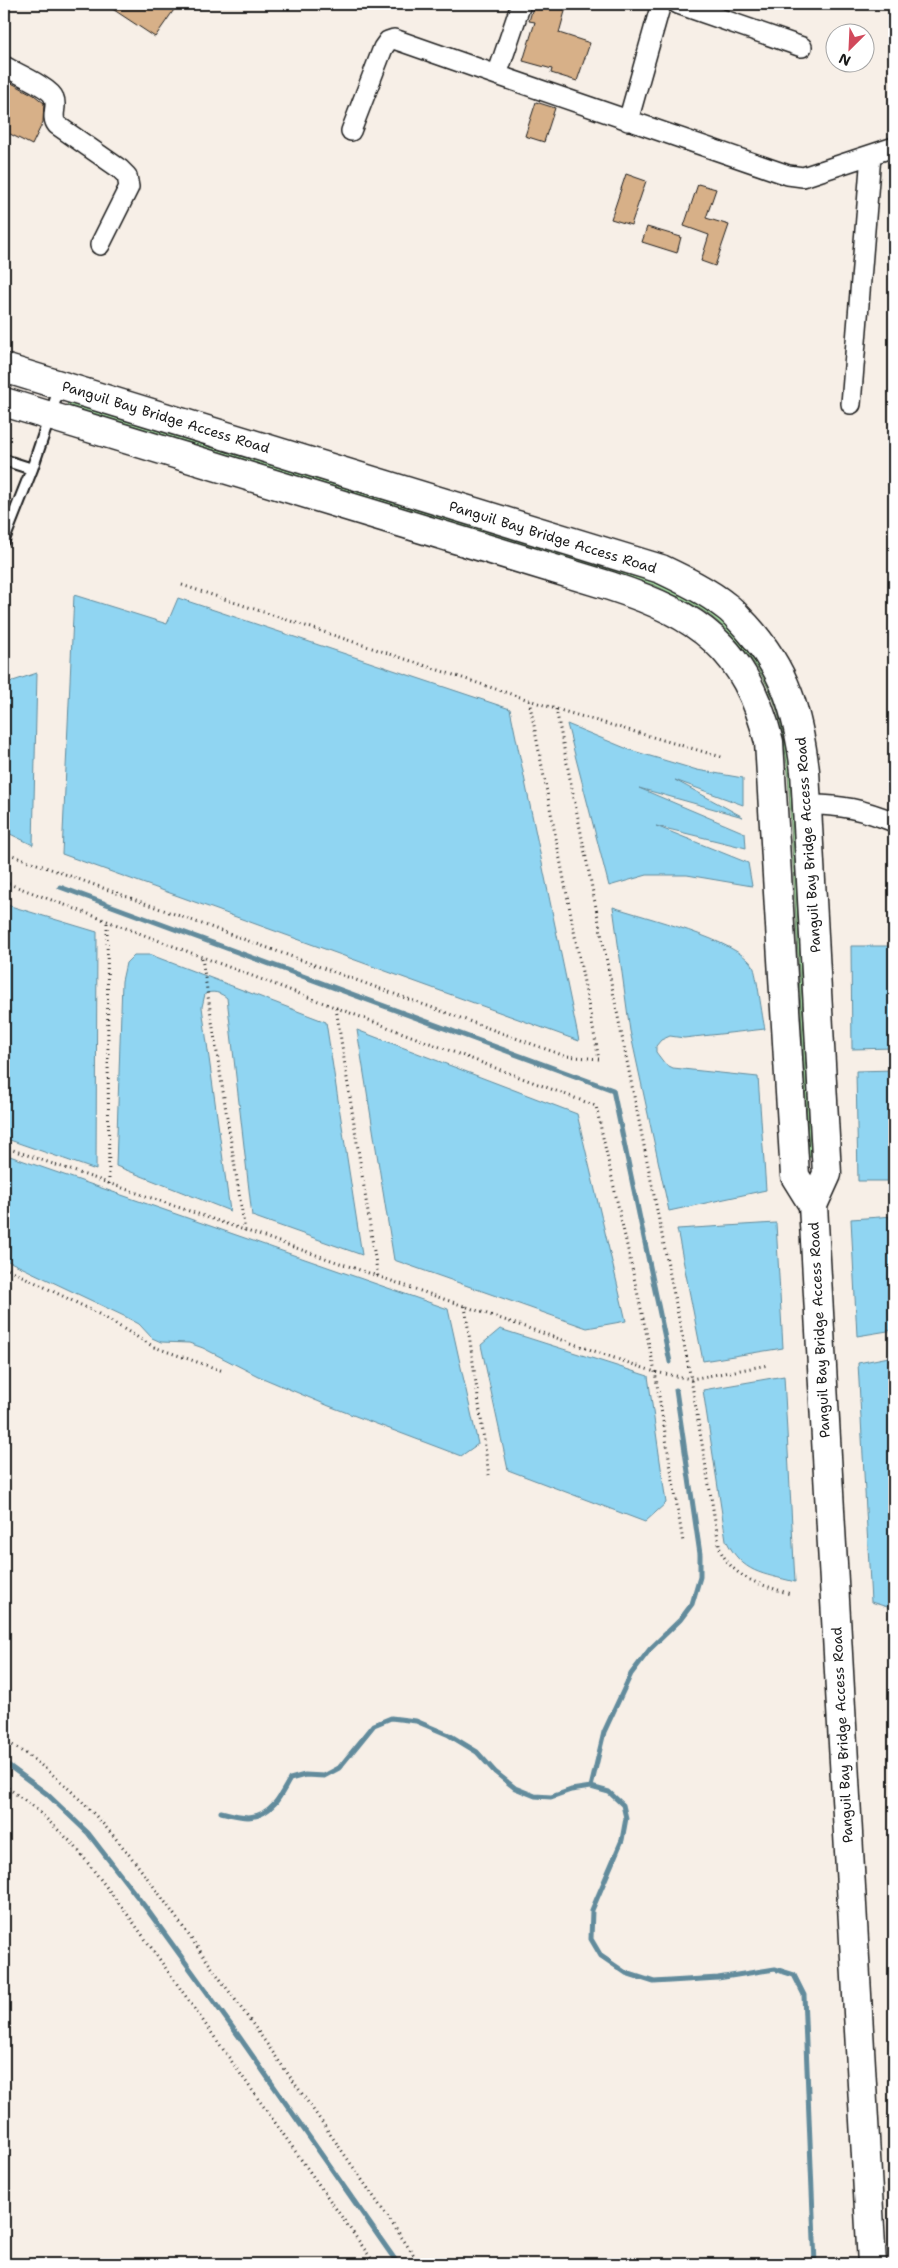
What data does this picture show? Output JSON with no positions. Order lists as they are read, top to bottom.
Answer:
{
  "streets": {
    "highway": ["Panguil Bay Bridge Access Road"]
  },
  "north": "bottom left"
}
